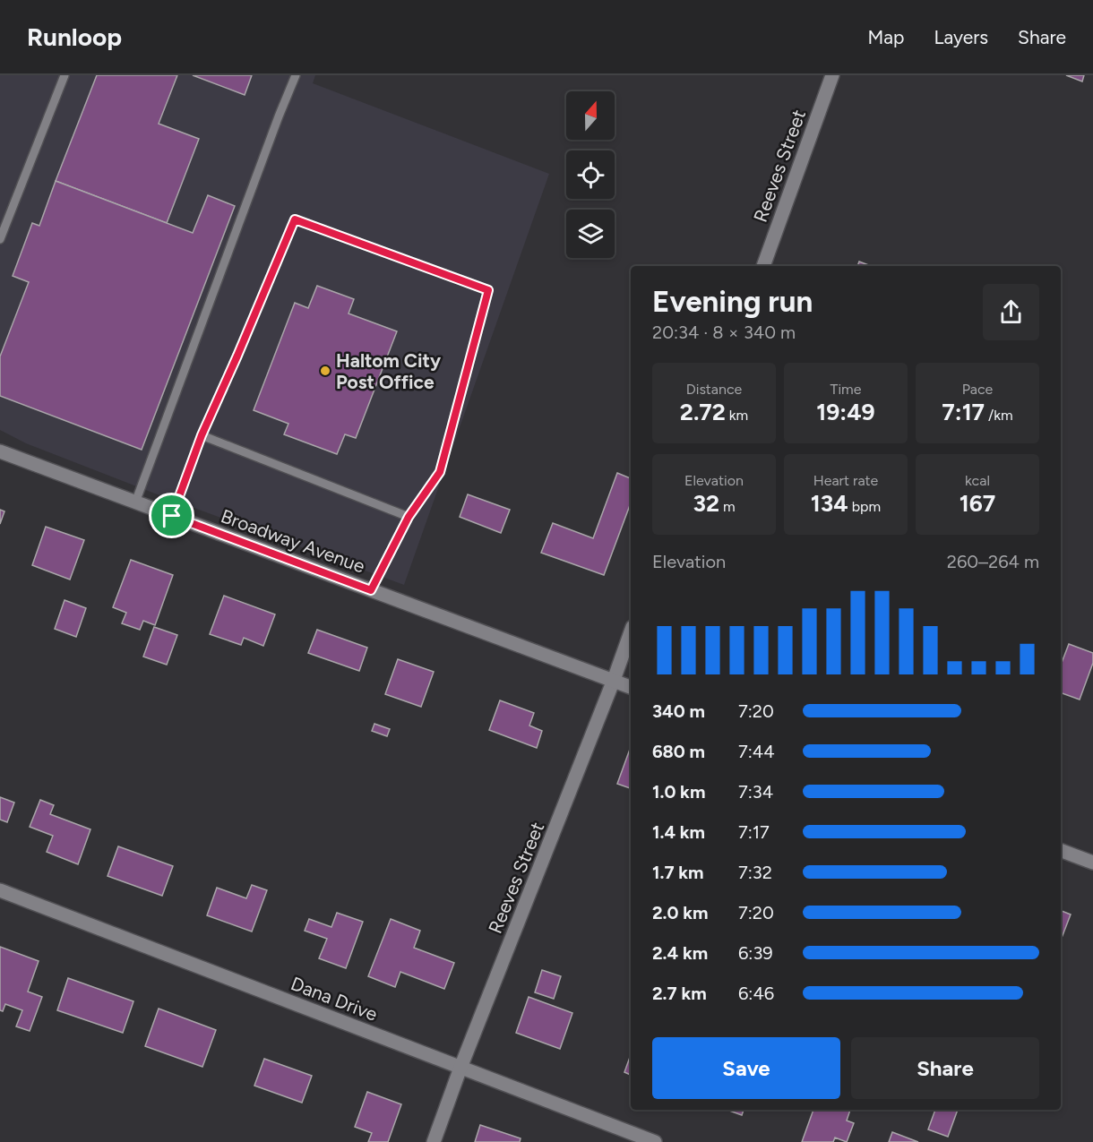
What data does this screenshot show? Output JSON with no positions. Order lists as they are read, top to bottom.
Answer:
{
  "streets": {
    "street": ["Reeves Street", "Broadway Avenue", "Dana Drive"]
  },
  "crossings": [
    ["Reeves Street", "Broadway Avenue"],
    ["Reeves Street", "Dana Drive"]
  ],
  "places": ["Haltom City Post Office"],
  "north": "top",
  "page": {
    "header": "Runloop",
    "nav": ["Map", "Layers", "Share"],
    "heading": ["Evening run", "20:34 · 8 × 340 m"],
    "stats": [
      ["Distance", "2.72 km"],
      ["Time", "19:49"],
      ["Pace", "7:17 /km"],
      ["Elevation", "32 m"],
      ["Heart rate", "134 bpm"],
      ["kcal", "167"]
    ],
    "chart": ["Elevation", "260–264 m"],
    "list": [
      {
        "name": "340 m",
        "note": "7:20"
      },
      {
        "name": "680 m",
        "note": "7:44"
      },
      {
        "name": "1.0 km",
        "note": "7:34"
      },
      {
        "name": "1.4 km",
        "note": "7:17"
      },
      {
        "name": "1.7 km",
        "note": "7:32"
      },
      {
        "name": "2.0 km",
        "note": "7:20"
      },
      {
        "name": "2.4 km",
        "note": "6:39"
      },
      {
        "name": "2.7 km",
        "note": "6:46"
      }
    ],
    "buttons": ["Save", "Share"]
  }
}
